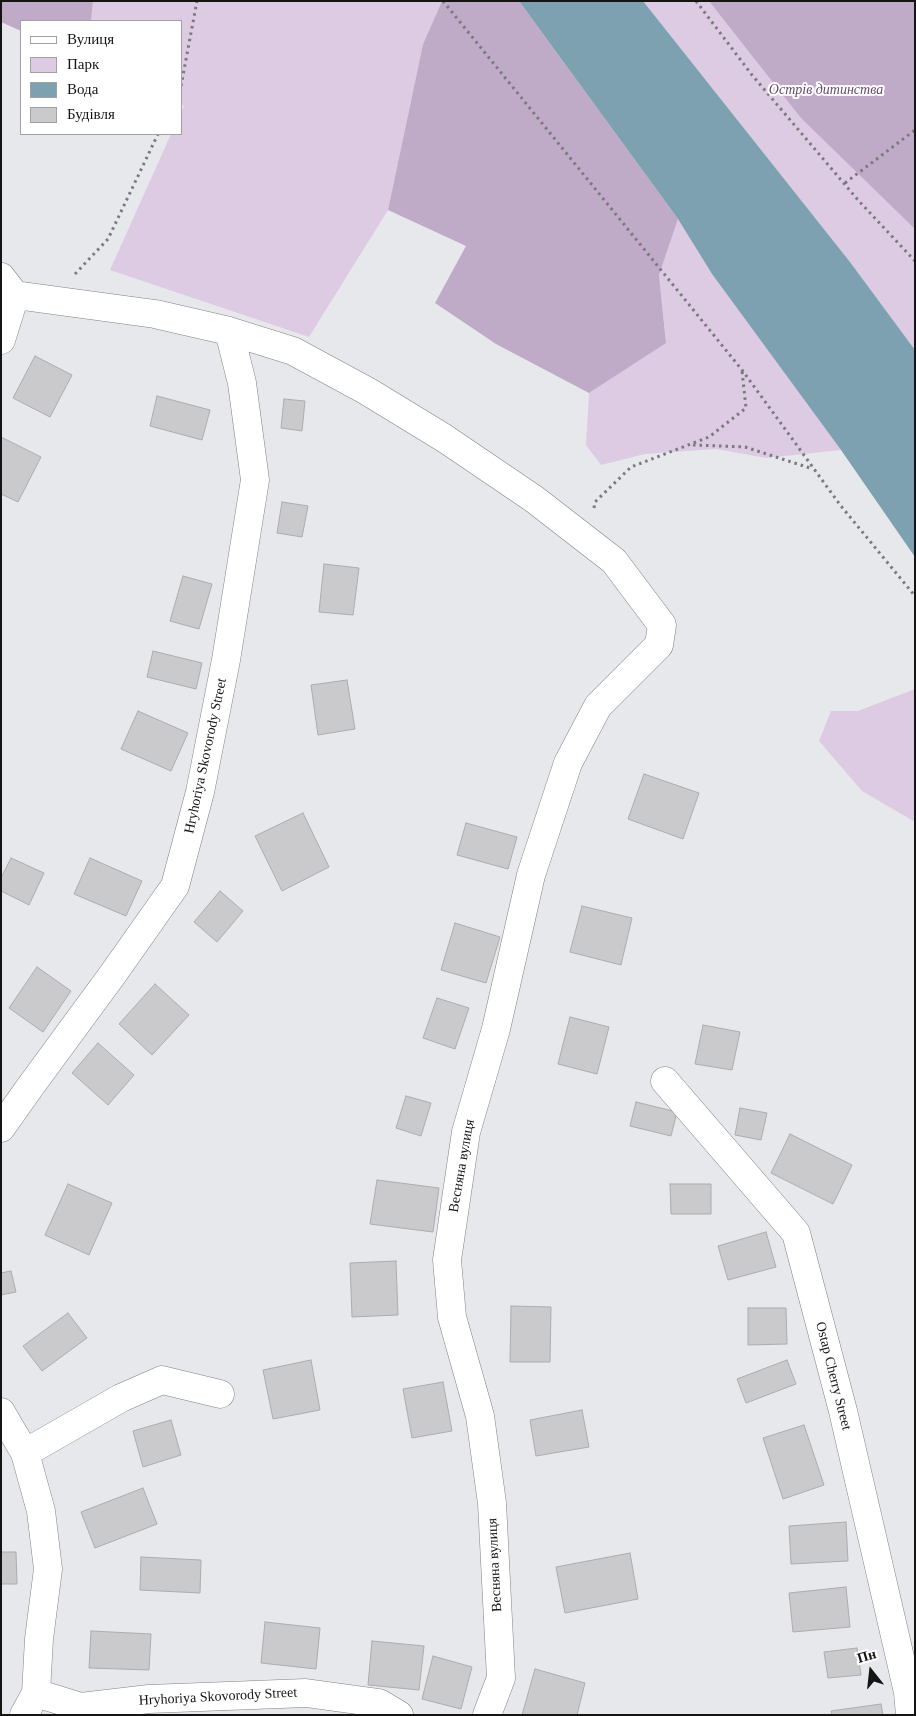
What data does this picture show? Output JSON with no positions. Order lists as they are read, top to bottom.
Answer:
{
  "streets": {
    "street": ["Hryhoriya Skovorody Street", "Весняна вулиця", "Ostap Cherry Street"]
  },
  "parks": ["Острів дитинства"],
  "legend": [
    "Вулиця",
    "Парк",
    "Вода",
    "Будівля"
  ],
  "north": "top"
}
